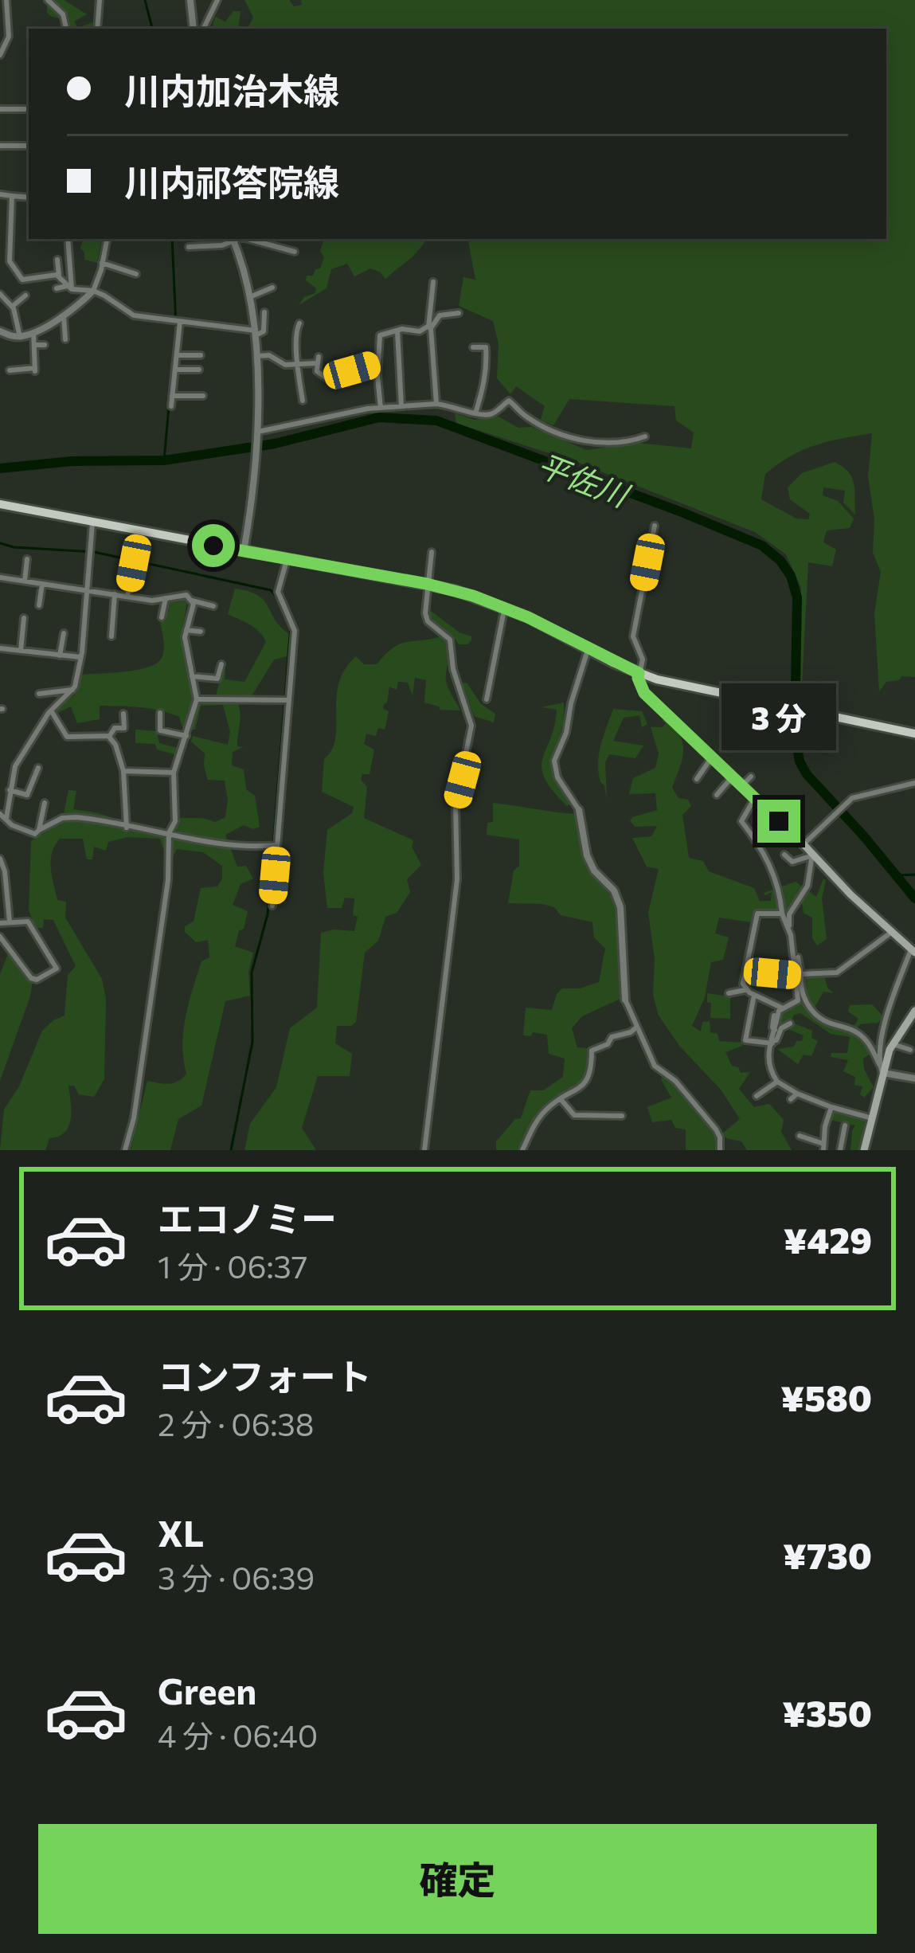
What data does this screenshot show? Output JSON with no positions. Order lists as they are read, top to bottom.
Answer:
{
  "water": ["平佐川"],
  "page": {
    "banner": ["川内加治木線", "川内祁答院線"],
    "bubble": "3 分",
    "list": [
      {
        "name": "エコノミー",
        "note": "1 分 · 06:37",
        "value": "¥429"
      },
      {
        "name": "コンフォート",
        "note": "2 分 · 06:38",
        "value": "¥580"
      },
      {
        "name": "XL",
        "note": "3 分 · 06:39",
        "value": "¥730"
      },
      {
        "name": "Green",
        "note": "4 分 · 06:40",
        "value": "¥350"
      }
    ],
    "buttons": "確定"
  }
}
